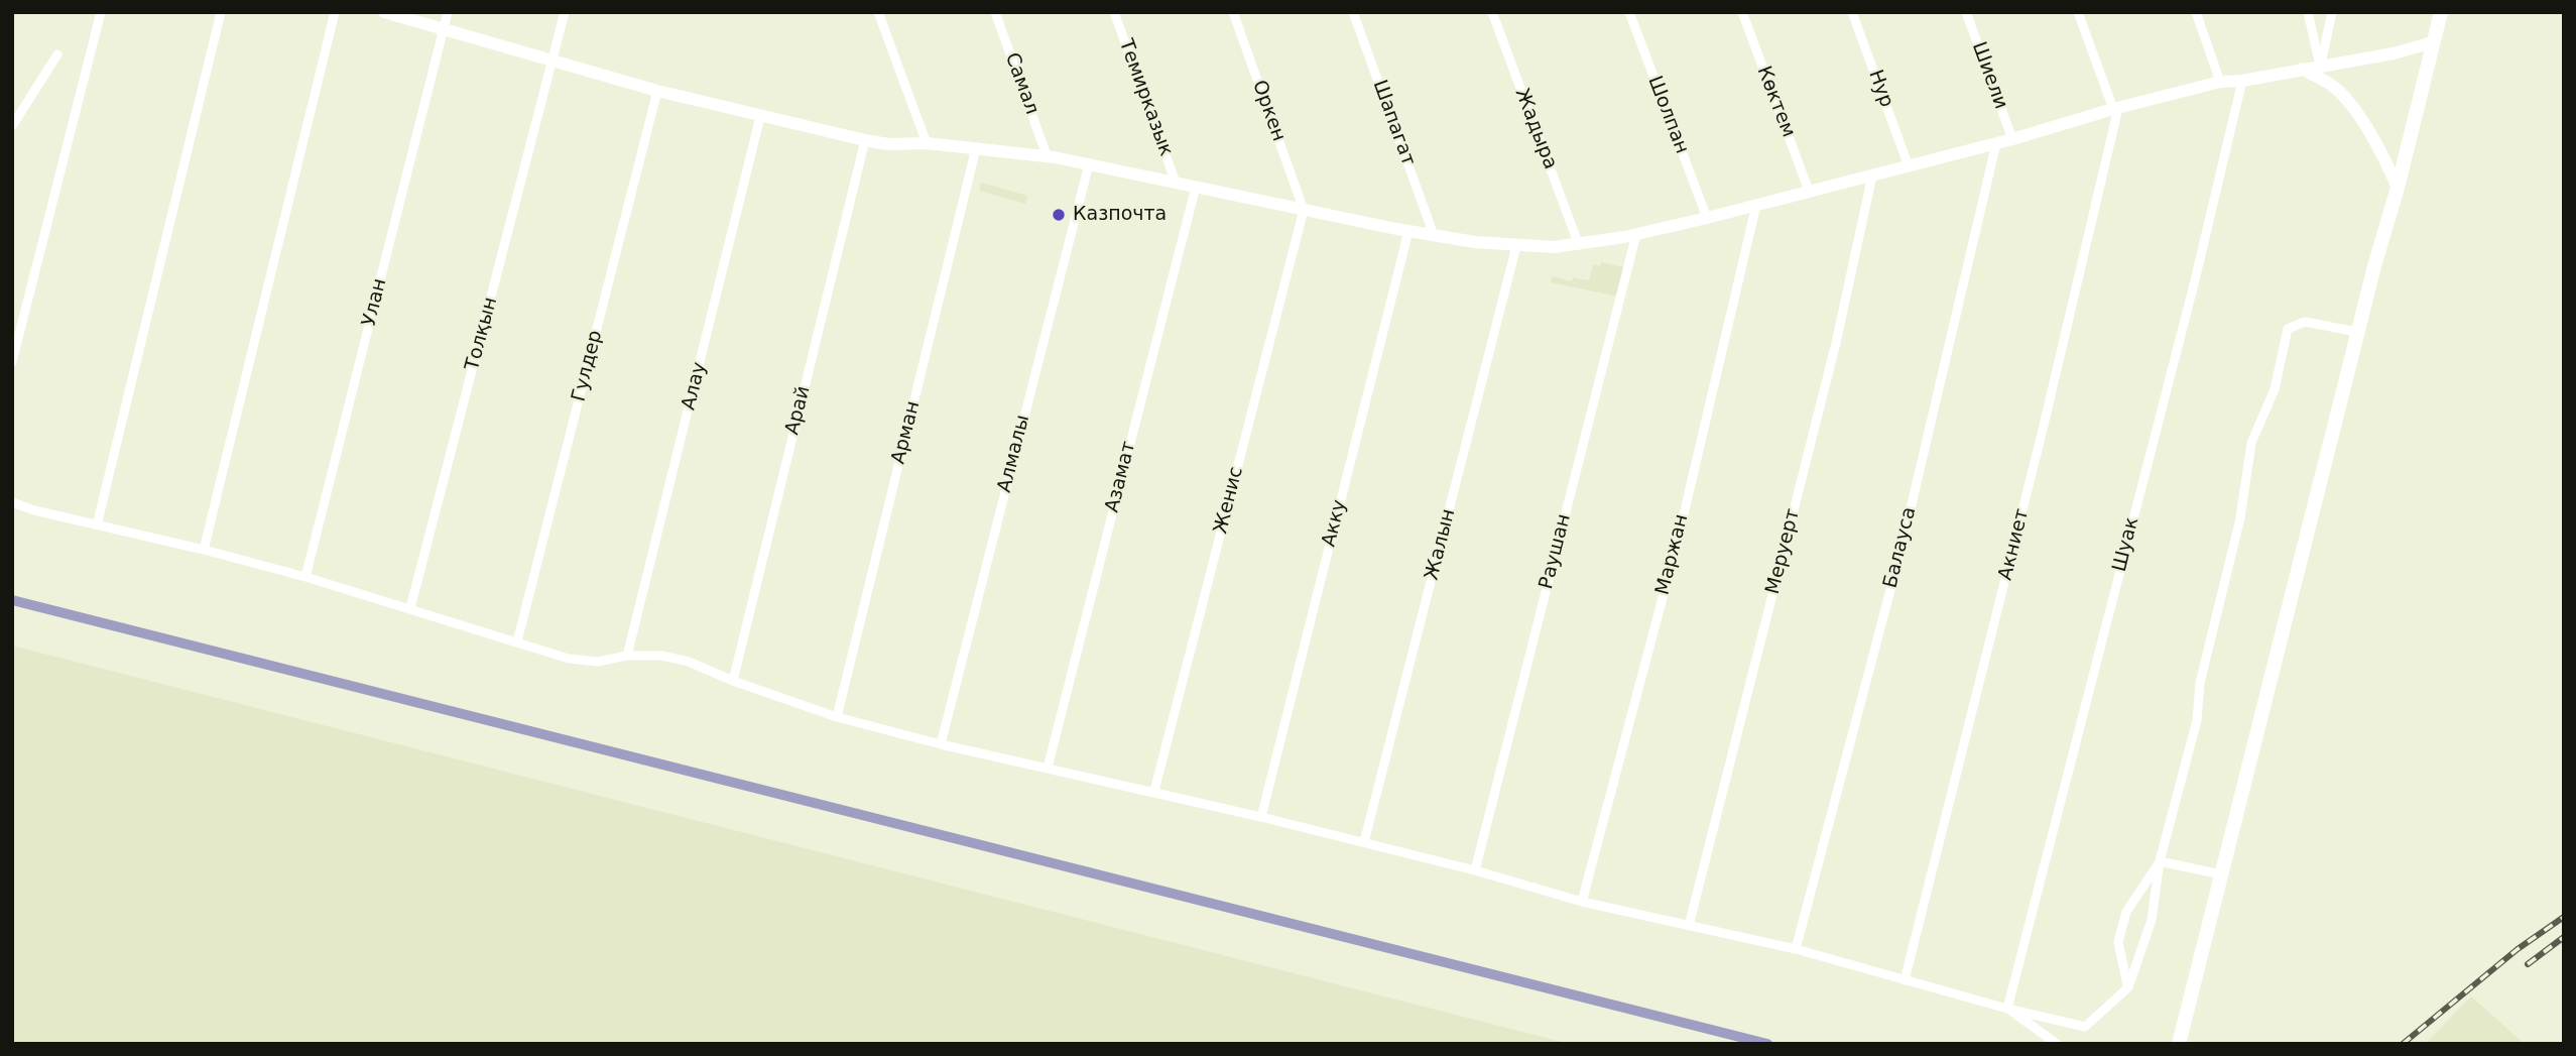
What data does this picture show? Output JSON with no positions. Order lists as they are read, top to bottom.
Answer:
{
  "streets": {
    "street": [
      "Шиели",
      "Самал",
      "Нур",
      "Темирказык",
      "Көктем",
      "Оркен",
      "Шолпан",
      "Шапагат",
      "Жадыра",
      "Улан",
      "Толқын",
      "Гулдер",
      "Алау",
      "Арай",
      "Арман",
      "Алмалы",
      "Азамат",
      "Женис",
      "Акку",
      "Жалын",
      "Акниет",
      "Шуак",
      "Балауса",
      "Раушан",
      "Меруерт",
      "Маржан"
    ]
  },
  "crossings": [
    ["Оркен", "Женис"]
  ],
  "places": ["Казпочта"]
}
